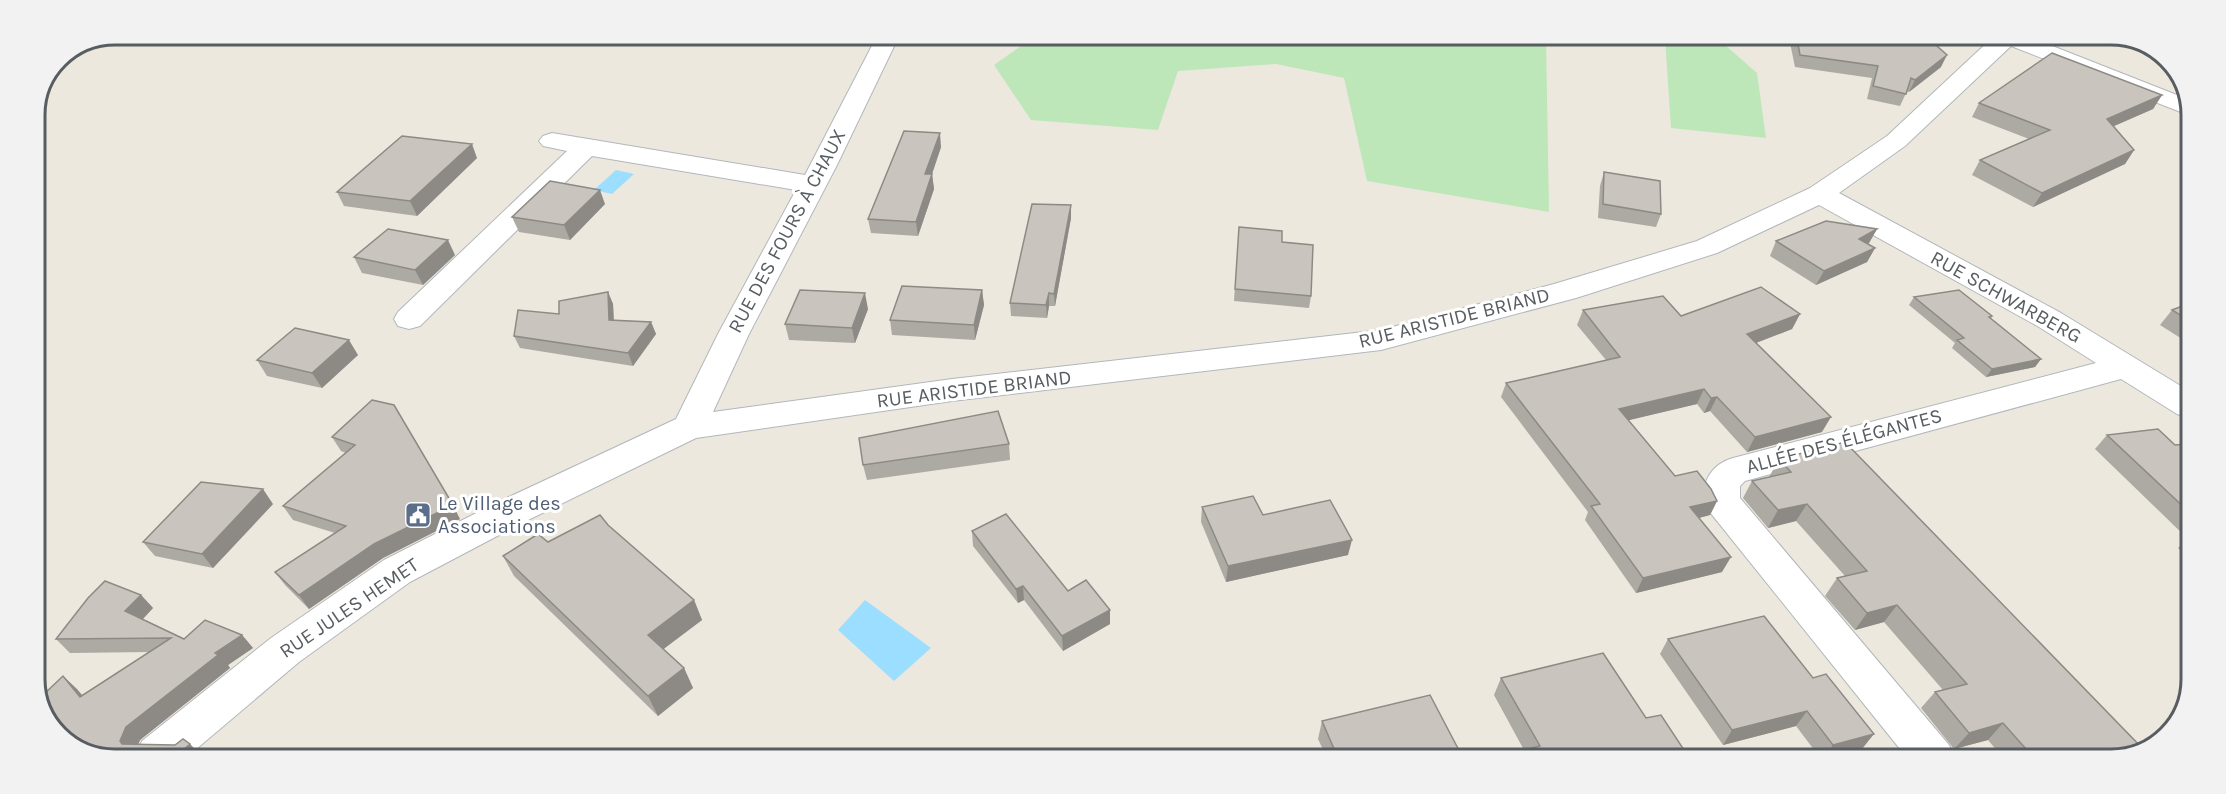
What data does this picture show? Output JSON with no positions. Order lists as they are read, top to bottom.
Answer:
{
  "streets": {
    "street": [
      "RUE DES FOURS À CHAUX",
      "RUE SCHWARBERG",
      "RUE ARISTIDE BRIAND",
      "ALLÉE DES ÉLÉGANTES",
      "RUE JULES HEMET"
    ]
  },
  "crossings": [
    ["RUE DES FOURS À CHAUX", "RUE ARISTIDE BRIAND"],
    ["RUE DES FOURS À CHAUX", "RUE JULES HEMET"],
    ["RUE SCHWARBERG", "RUE ARISTIDE BRIAND"],
    ["RUE SCHWARBERG", "ALLÉE DES ÉLÉGANTES"],
    ["RUE ARISTIDE BRIAND", "RUE JULES HEMET"]
  ],
  "places": {
    "public building": ["Le Village des Associations"]
  }
}
